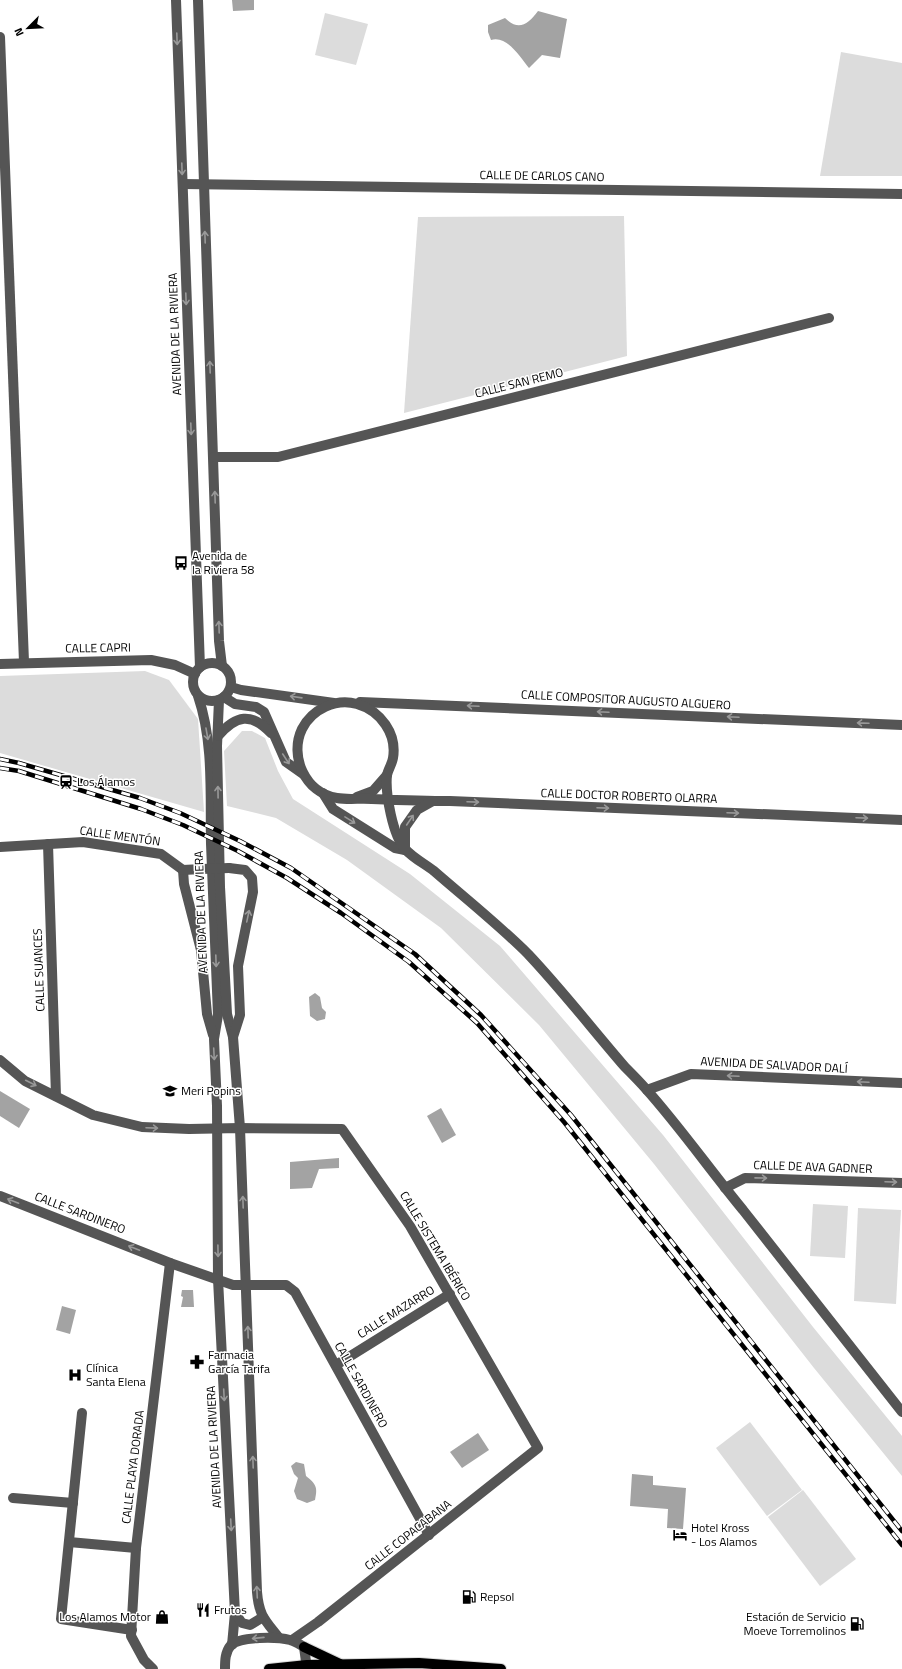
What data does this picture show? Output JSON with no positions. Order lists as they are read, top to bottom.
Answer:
{
  "streets": {
    "street": [
      "CALLE DE CARLOS CANO",
      "AVENIDA DE LA RIVIERA",
      "CALLE SAN REMO",
      "CALLE CAPRI",
      "CALLE COMPOSITOR AUGUSTO ALGUERO",
      "CALLE DOCTOR ROBERTO OLARRA",
      "CALLE MENTÓN",
      "CALLE SUANCES",
      "AVENIDA DE SALVADOR DALÍ",
      "CALLE DE AVA GADNER",
      "CALLE SARDINERO",
      "CALLE SISTEMA IBÉRICO",
      "CALLE MAZARRO",
      "CALLE PLAYA DORADA",
      "CALLE COPACABANA"
    ]
  },
  "crossings": [
    ["CALLE DE CARLOS CANO", "AVENIDA DE LA RIVIERA"],
    ["AVENIDA DE LA RIVIERA", "CALLE CAPRI"],
    ["AVENIDA DE LA RIVIERA", "CALLE SARDINERO"],
    ["AVENIDA DE LA RIVIERA", "CALLE SISTEMA IBÉRICO"],
    ["CALLE COMPOSITOR AUGUSTO ALGUERO", "CALLE DOCTOR ROBERTO OLARRA"],
    ["CALLE MENTÓN", "CALLE SUANCES"],
    ["CALLE SARDINERO", "CALLE MAZARRO"],
    ["CALLE SARDINERO", "CALLE PLAYA DORADA"],
    ["CALLE SARDINERO", "CALLE COPACABANA"],
    ["CALLE SISTEMA IBÉRICO", "CALLE MAZARRO"],
    ["CALLE SISTEMA IBÉRICO", "CALLE COPACABANA"]
  ],
  "one_way": [
    "CALLE COMPOSITOR AUGUSTO ALGUERO",
    "CALLE DOCTOR ROBERTO OLARRA",
    "AVENIDA DE SALVADOR DALÍ",
    "CALLE DE AVA GADNER"
  ],
  "places": {
    "bus stop": ["Avenida de la Riviera 58"],
    "station": ["Los Álamos"],
    "school or university": ["Meri Popins"],
    "pharmacy": ["Farmacia García Tarifa"],
    "hospital": ["Clínica Santa Elena"],
    "hotel": ["Hotel Kross - Los Alamos"],
    "fuel station": ["Repsol", "Estación de Servicio Moeve Torremolinos"],
    "restaurant": ["Frutos"],
    "shop": ["Los Alamos Motor"]
  },
  "north": "bottom left"
}
